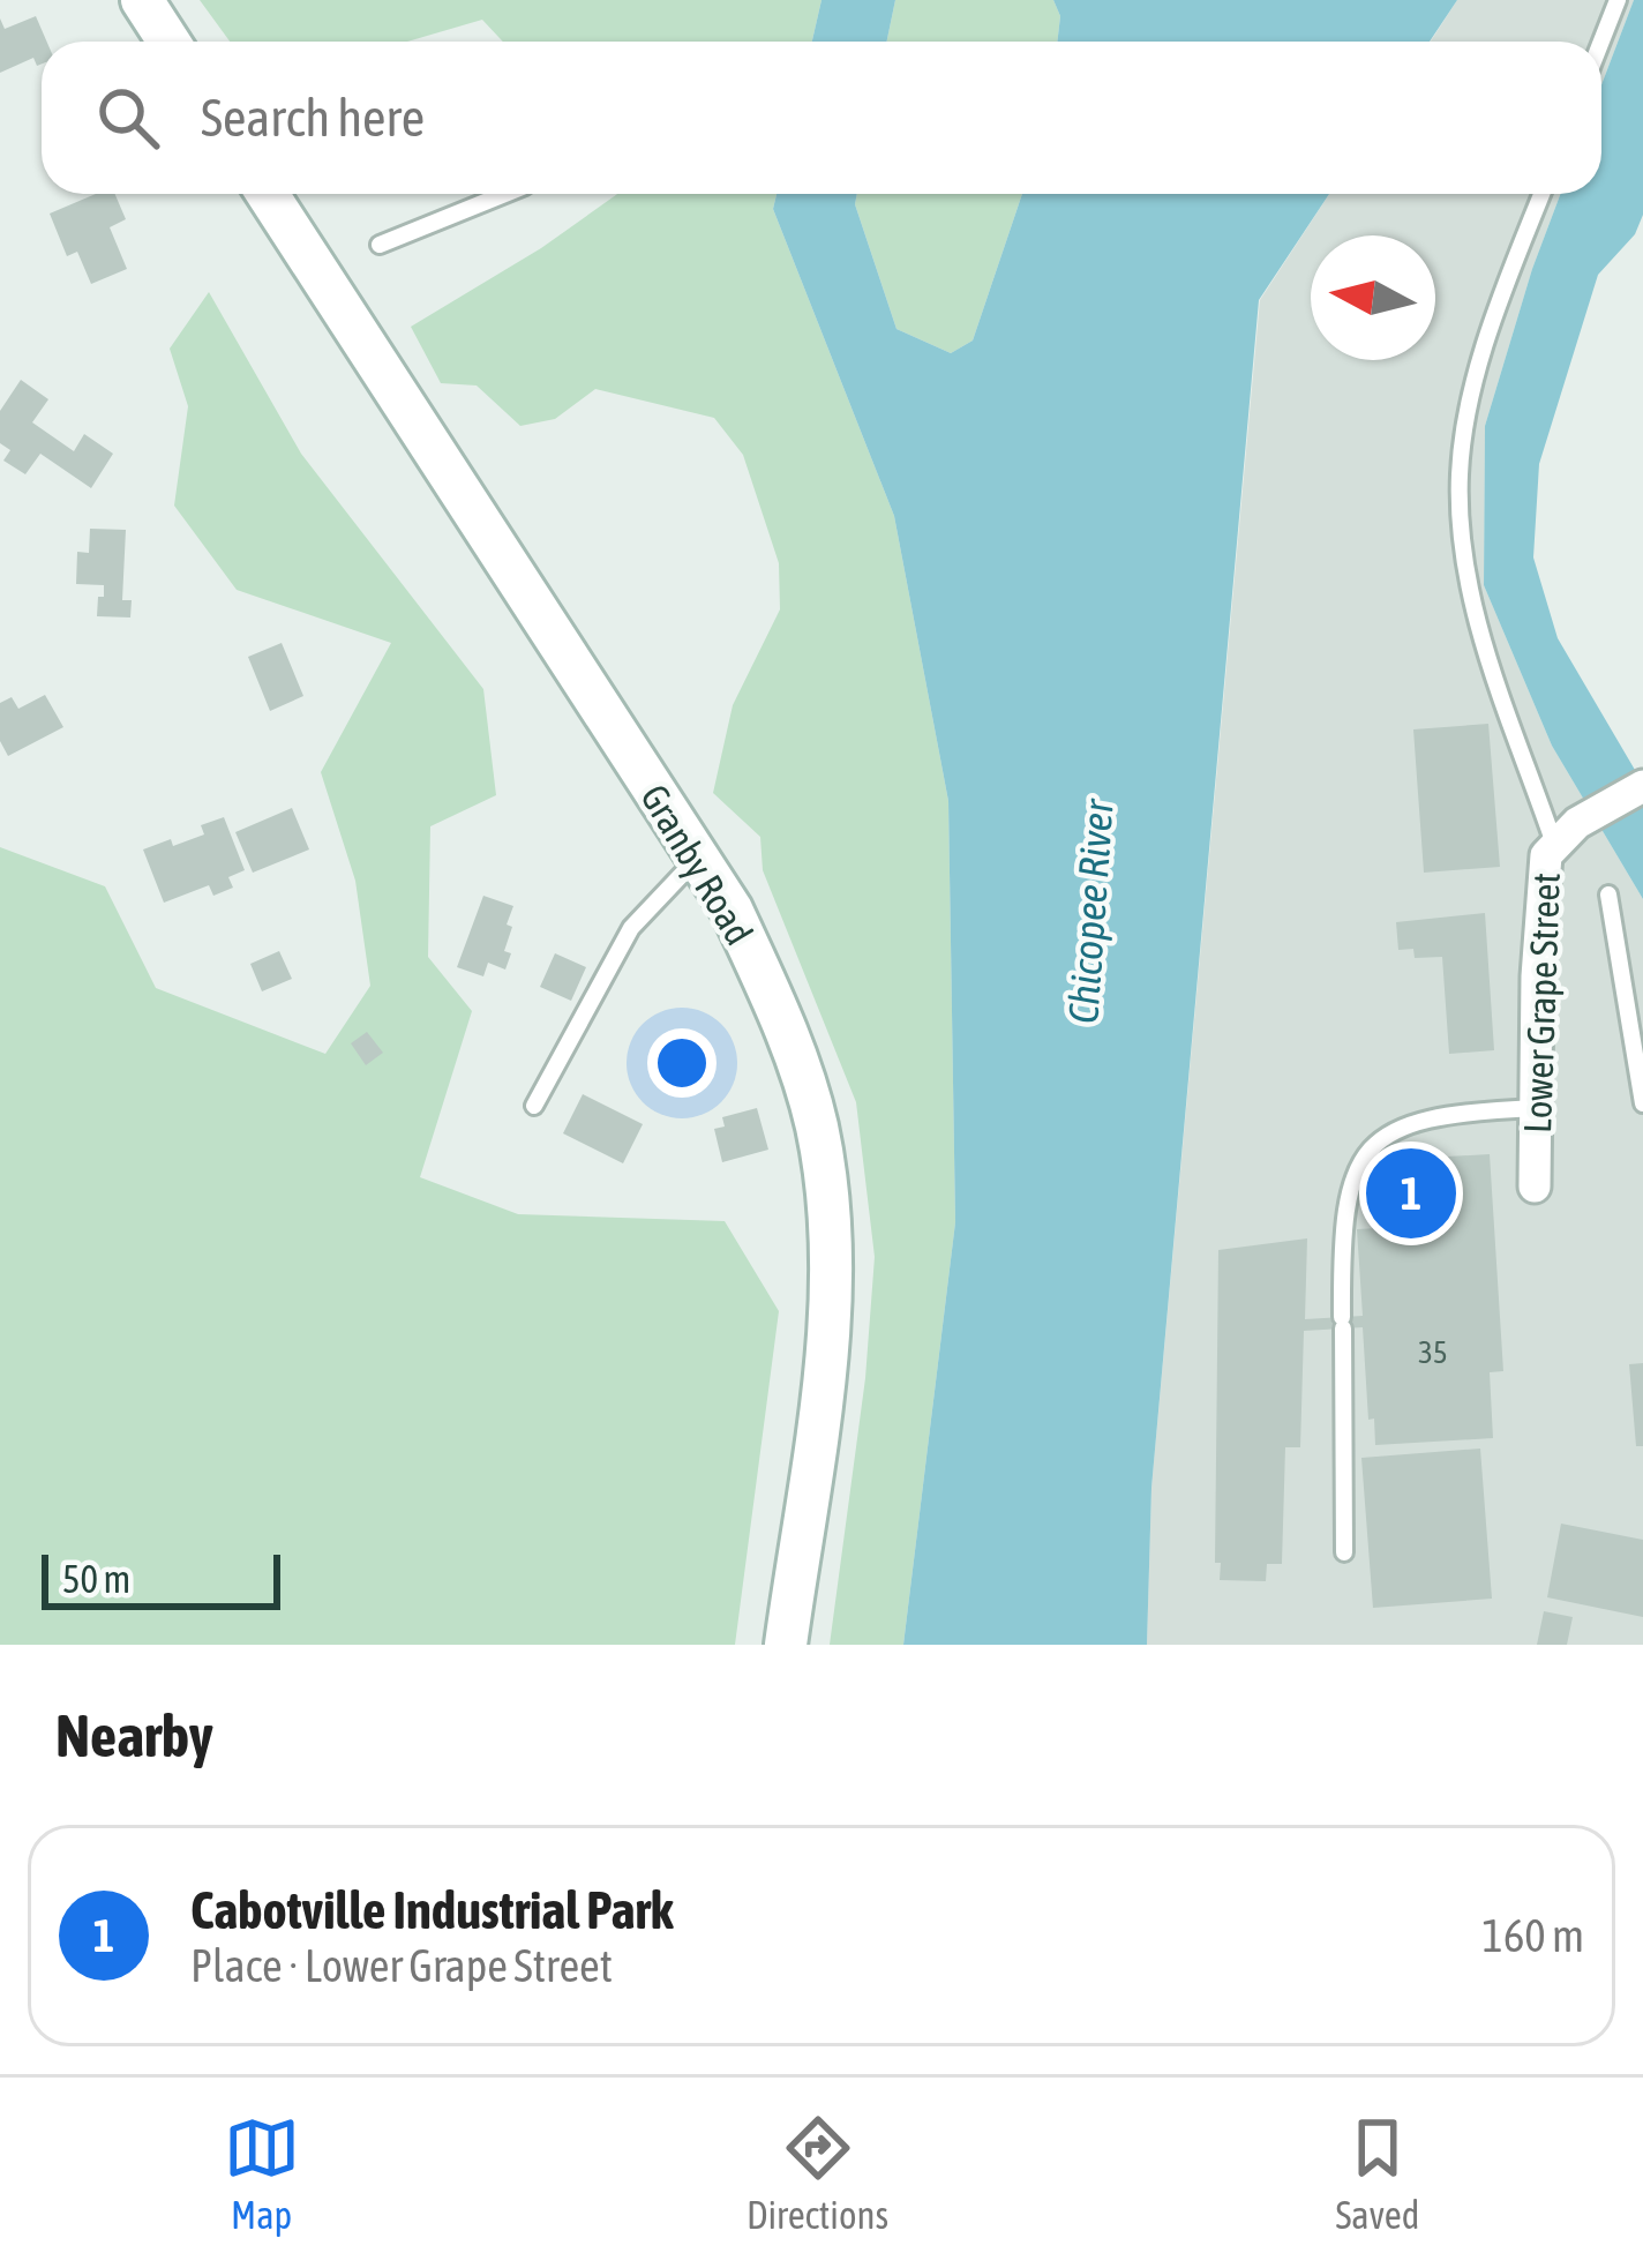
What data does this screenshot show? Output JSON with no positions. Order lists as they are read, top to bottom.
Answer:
{
  "streets": {
    "main road": ["Granby Road"],
    "street": ["Lower Grape Street"]
  },
  "water": ["Chicopee River"],
  "house_numbers": ["35"],
  "scale_bar": "50 m",
  "north": "left",
  "page": {
    "search": "Search here",
    "pins": "1",
    "scale": "50 m",
    "heading": "Nearby",
    "list": [
      {
        "mark": "1",
        "name": "Cabotville Industrial Park",
        "note": "Place · Lower Grape Street",
        "value": "160 m"
      }
    ],
    "nav": ["Map", "Directions", "Saved"]
  }
}
